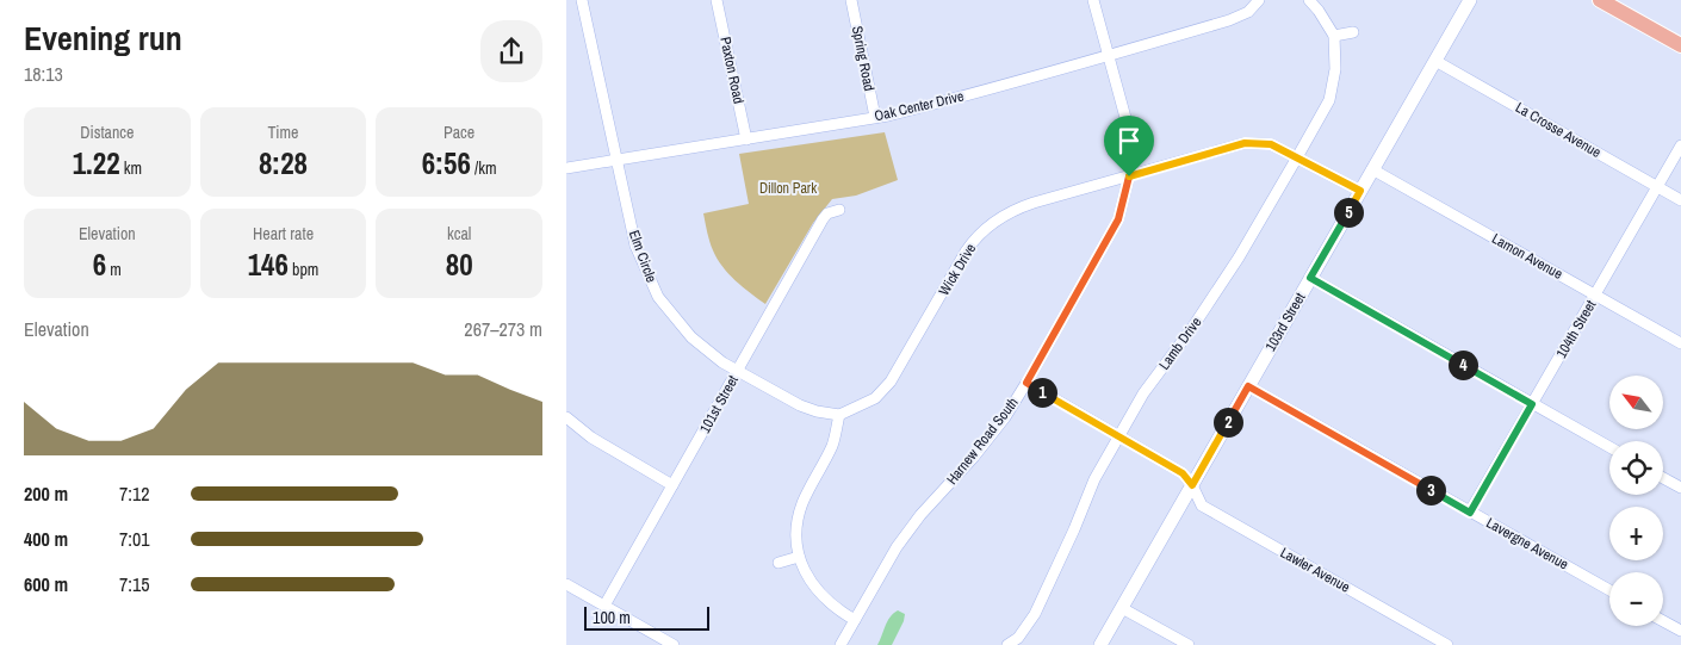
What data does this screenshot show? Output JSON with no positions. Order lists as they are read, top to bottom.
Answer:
{
  "streets": {
    "main road": ["103rd Street"],
    "street": [
      "Spring Road",
      "Paxton Road",
      "Oak Center Drive",
      "La Crosse Avenue",
      "Elm Circle",
      "Lamon Avenue",
      "Wick Drive",
      "104th Street",
      "Lamb Drive",
      "101st Street",
      "Harnew Road South",
      "Lavergne Avenue",
      "Lawler Avenue"
    ]
  },
  "crossings": [
    ["Spring Road", "Oak Center Drive"],
    ["Paxton Road", "Oak Center Drive"],
    ["Oak Center Drive", "Elm Circle"],
    ["Oak Center Drive", "Harnew Road South"],
    ["La Crosse Avenue", "103rd Street"],
    ["La Crosse Avenue", "104th Street"],
    ["Elm Circle", "Wick Drive"],
    ["Elm Circle", "101st Street"],
    ["Lamon Avenue", "103rd Street"],
    ["Lamon Avenue", "104th Street"],
    ["Wick Drive", "103rd Street"],
    ["Wick Drive", "Lamb Drive"],
    ["Wick Drive", "Harnew Road South"],
    ["103rd Street", "Lavergne Avenue"],
    ["103rd Street", "Lawler Avenue"],
    ["104th Street", "Lavergne Avenue"],
    ["Lamb Drive", "Lawler Avenue"],
    ["Harnew Road South", "Lawler Avenue"]
  ],
  "parks": ["Dillon Park"],
  "scale_bar": "100 m",
  "north": "top left",
  "page": {
    "heading": ["Evening run", "18:13"],
    "stats": [
      ["Distance", "1.22 km"],
      ["Time", "8:28"],
      ["Pace", "6:56 /km"],
      ["Elevation", "6 m"],
      ["Heart rate", "146 bpm"],
      ["kcal", "80"]
    ],
    "pins": [
      "5",
      "4",
      "1",
      "2",
      "3"
    ],
    "chart": ["Elevation", "267–273 m"],
    "map_buttons": ["+", "−"],
    "list": [
      {
        "name": "200 m",
        "note": "7:12"
      },
      {
        "name": "400 m",
        "note": "7:01"
      },
      {
        "name": "600 m",
        "note": "7:15"
      }
    ],
    "scale": "100 m"
  }
}
